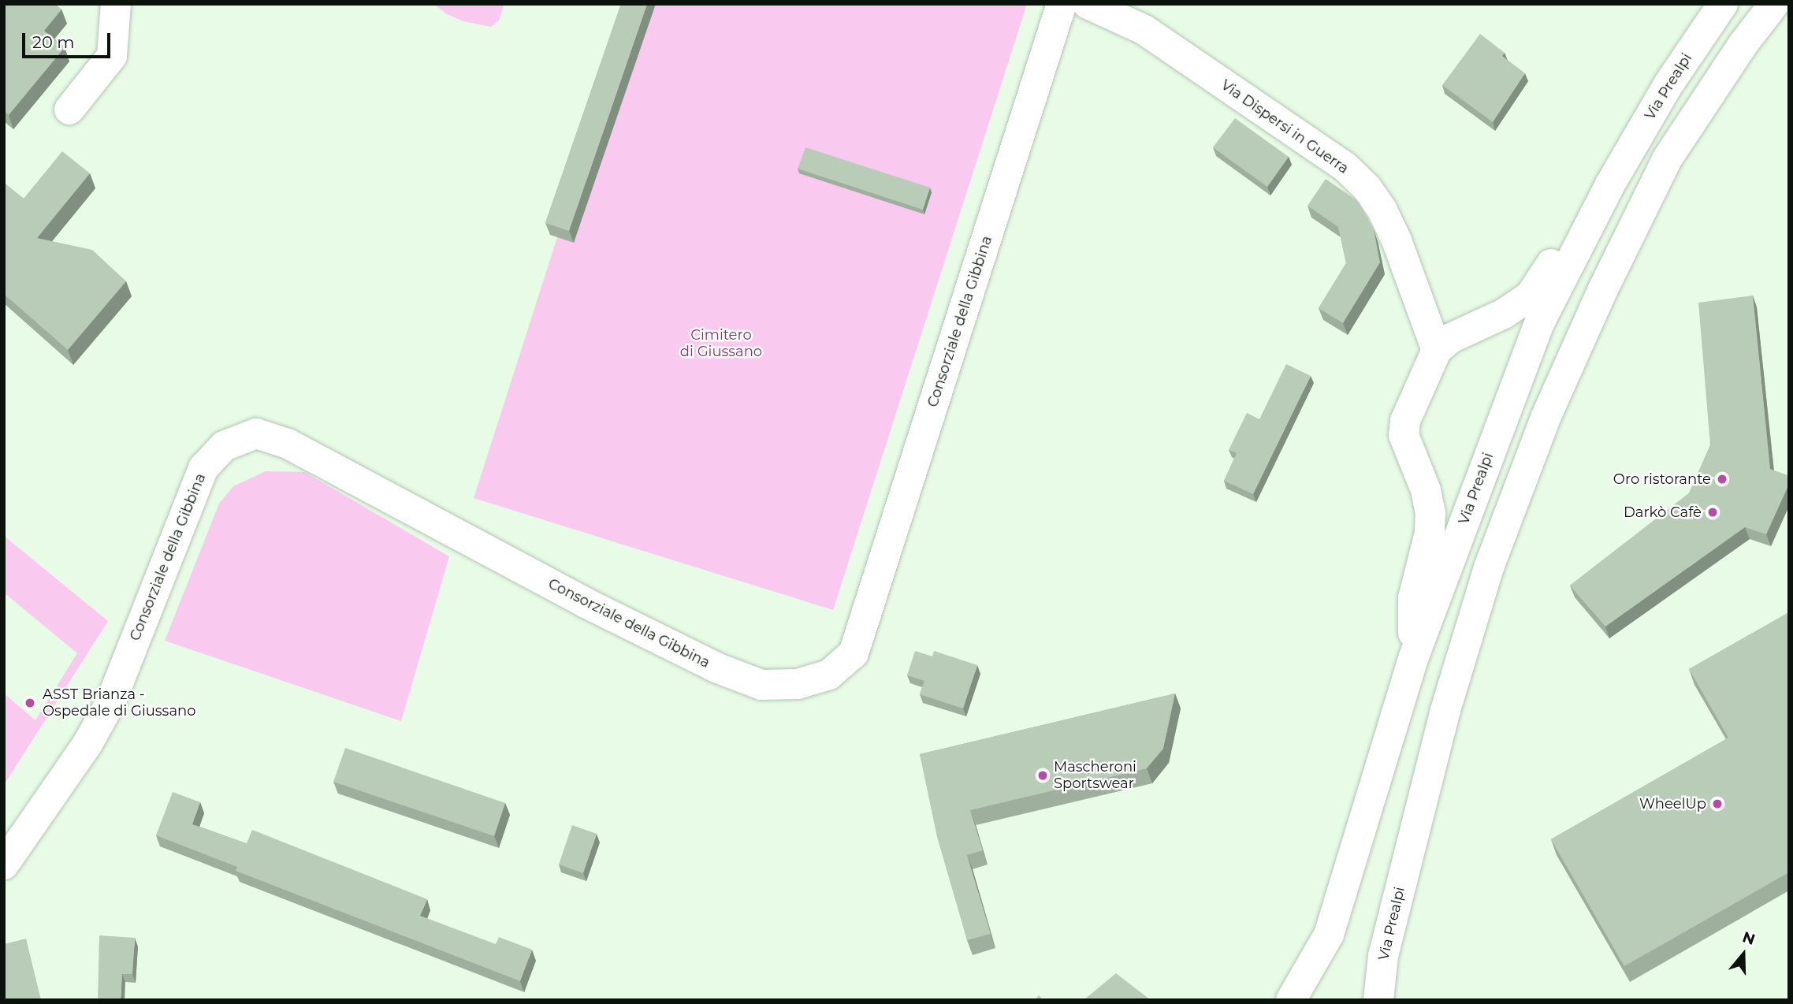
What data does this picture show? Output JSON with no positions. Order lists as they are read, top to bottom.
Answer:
{
  "streets": {
    "street": ["Via Prealpi", "Via Dispersi in Guerra", "Consorziale della Gibbina"]
  },
  "parks": ["Cimitero di Giussano"],
  "places": [
    "Oro ristorante",
    "Darkò Cafè",
    "ASST Brianza - Ospedale di Giussano",
    "Mascheroni Sportswear",
    "WheelUp"
  ],
  "scale_bar": "20 m",
  "north": "top"
}
